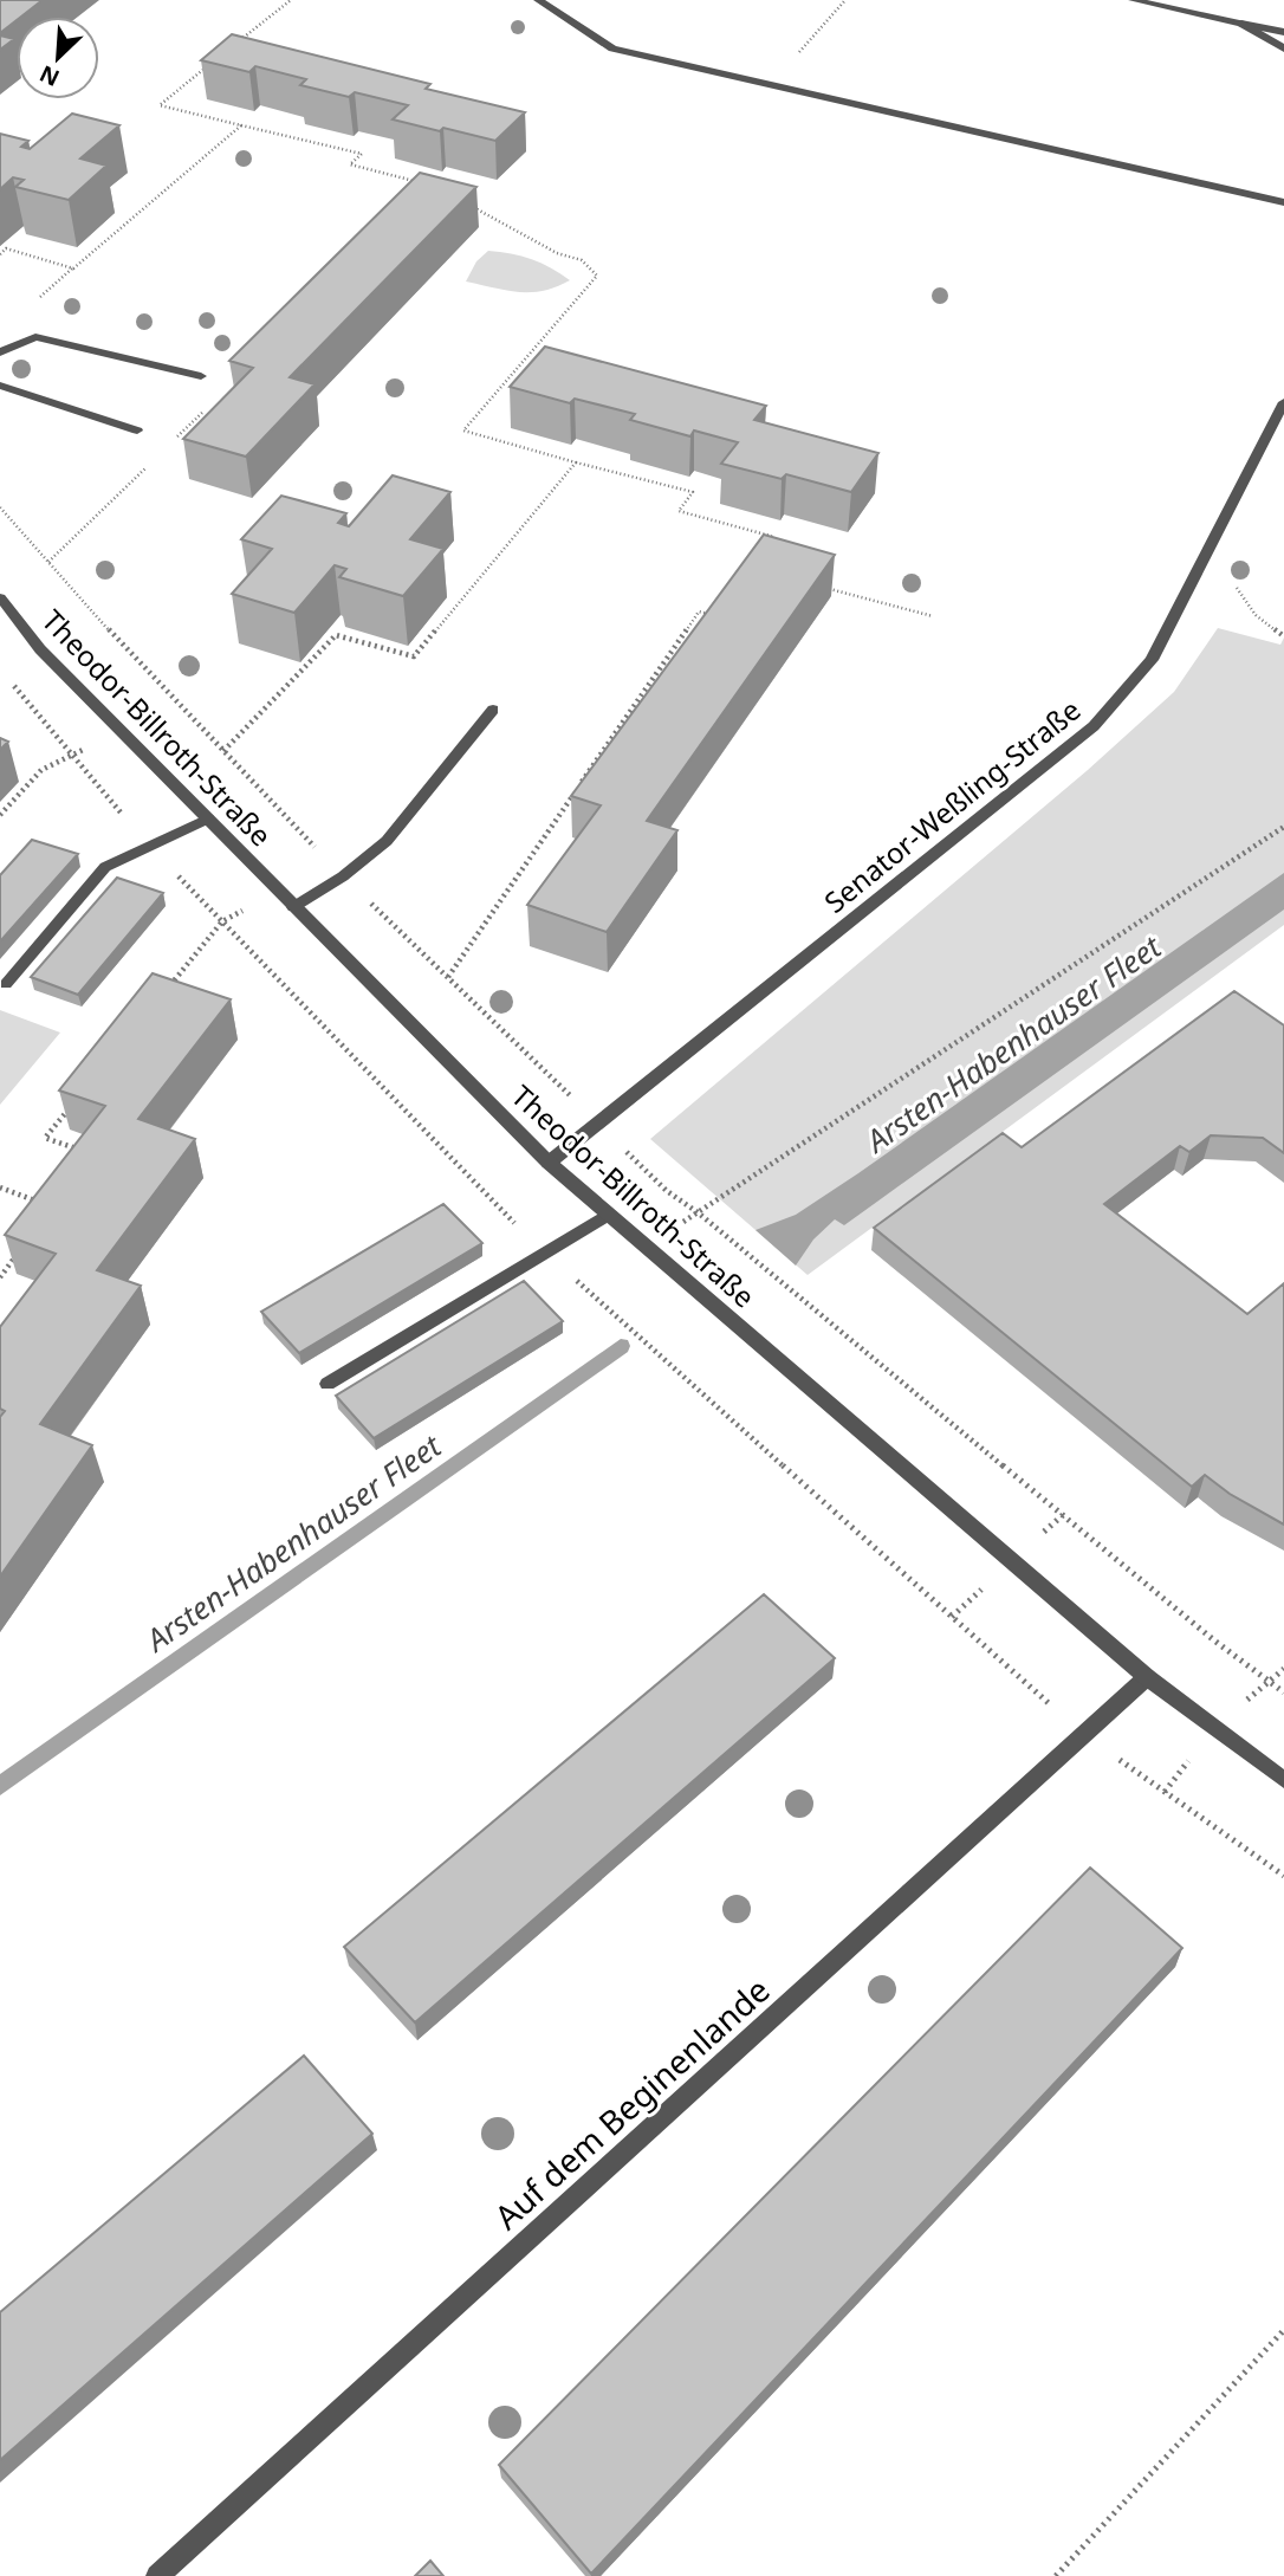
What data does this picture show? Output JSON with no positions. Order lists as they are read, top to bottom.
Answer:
{
  "streets": {
    "street": ["Theodor-Billroth-Straße", "Senator-Weßling-Straße", "Auf dem Beginenlande"]
  },
  "crossings": [
    ["Theodor-Billroth-Straße", "Senator-Weßling-Straße"],
    ["Theodor-Billroth-Straße", "Auf dem Beginenlande"]
  ],
  "water": ["Arsten-Habenhauser Fleet"],
  "north": "bottom left"
}
